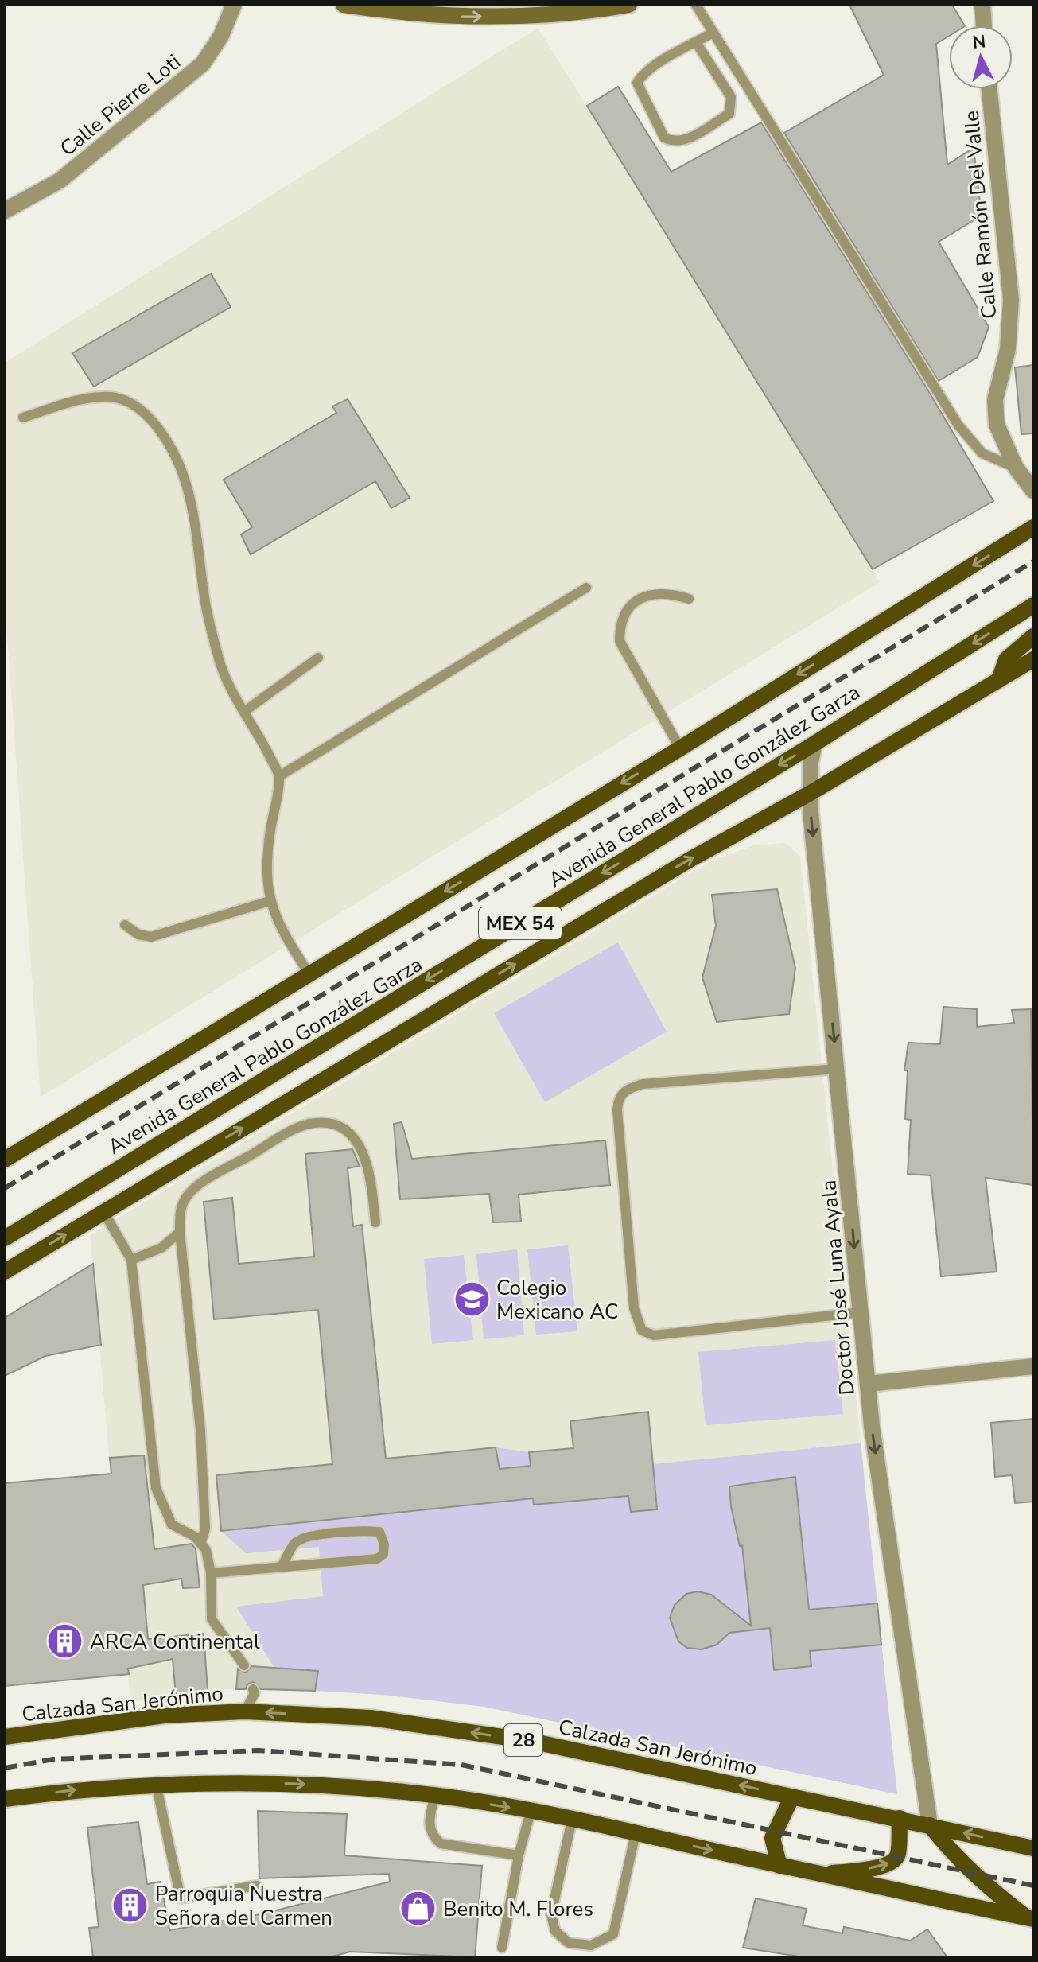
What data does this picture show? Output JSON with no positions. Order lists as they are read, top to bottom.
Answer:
{
  "streets": {
    "main road": [
      "Avenida General Pablo González Garza",
      "MEX 54",
      "Calzada San Jerónimo",
      "28"
    ],
    "street": ["Calle Pierre Loti", "Calle Ramón Del Valle", "Doctor José Luna Ayala"]
  },
  "crossings": [
    ["Avenida General Pablo González Garza", "Doctor José Luna Ayala"],
    ["MEX 54", "Doctor José Luna Ayala"],
    ["Doctor José Luna Ayala", "Calzada San Jerónimo"]
  ],
  "one_way": ["Doctor José Luna Ayala"],
  "places": {
    "school or university": ["Colegio Mexicano AC"],
    "building": ["ARCA Continental", "Parroquia Nuestra Señora del Carmen"],
    "shop": ["Benito M. Flores"]
  },
  "north": "top"
}
